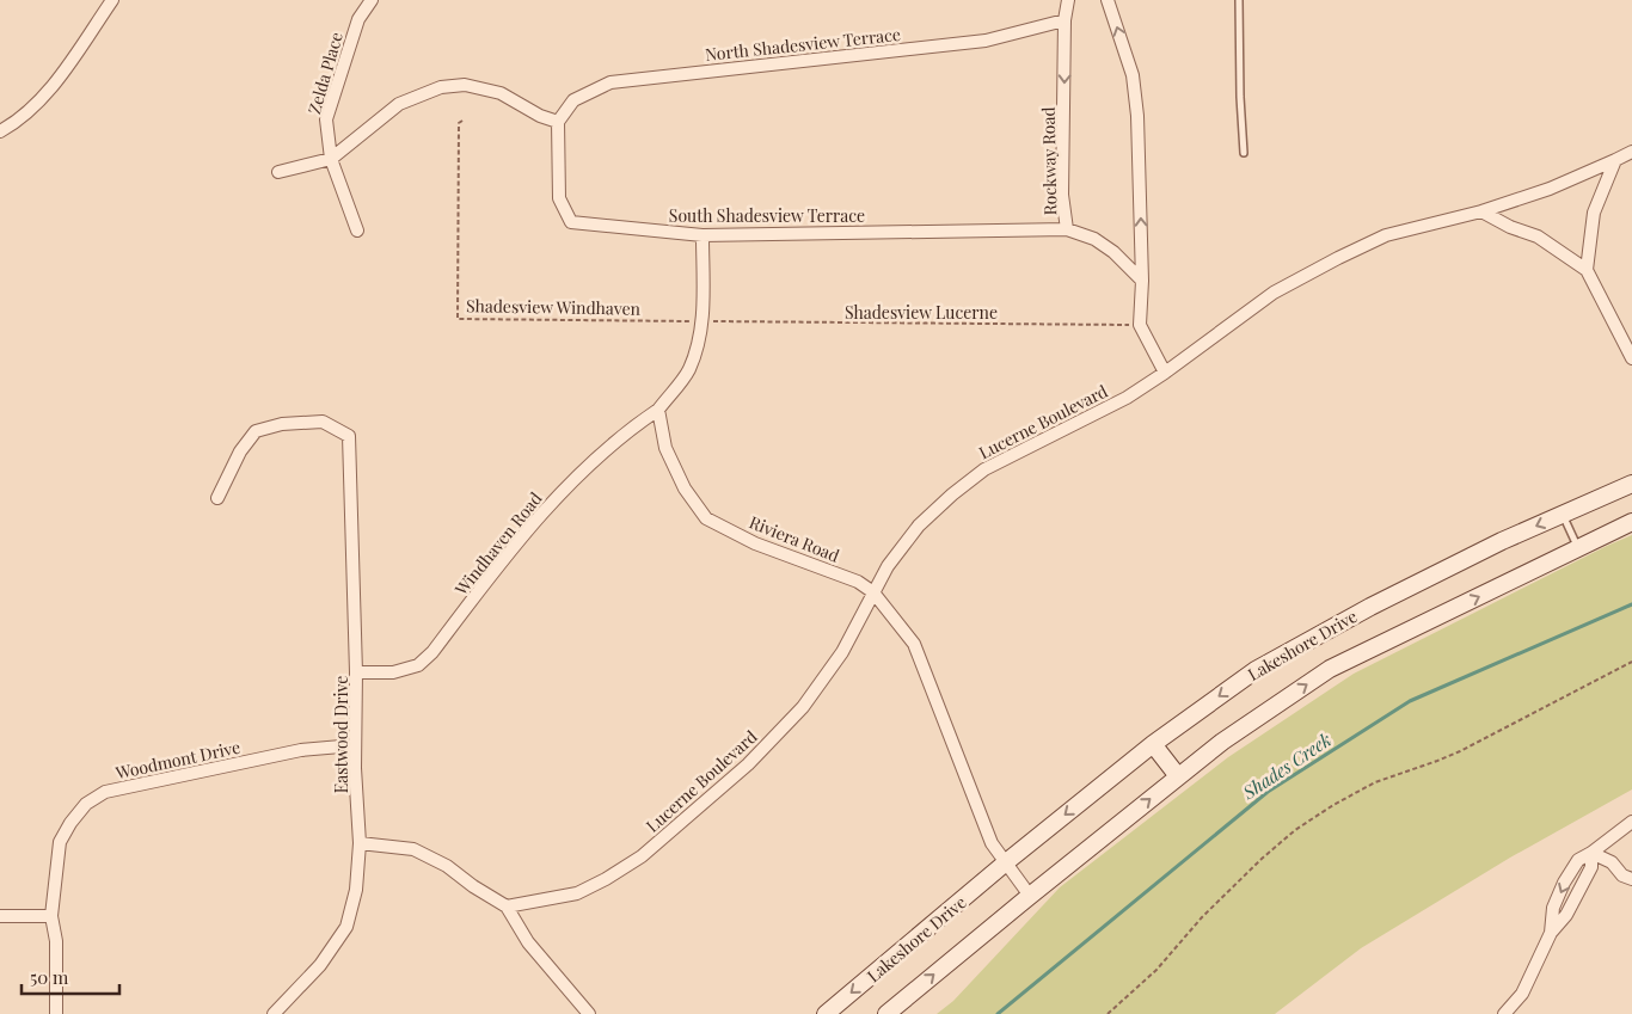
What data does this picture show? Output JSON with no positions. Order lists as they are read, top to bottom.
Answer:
{
  "streets": {
    "main road": ["Lakeshore Drive"],
    "street": [
      "North Shadesview Terrace",
      "Zelda Place",
      "Rockway Road",
      "South Shadesview Terrace",
      "Lucerne Boulevard",
      "Riviera Road",
      "Windhaven Road",
      "Eastwood Drive",
      "Woodmont Drive"
    ],
    "path": ["Shadesview Windhaven", "Shadesview Lucerne"]
  },
  "crossings": [
    ["North Shadesview Terrace", "Rockway Road"],
    ["North Shadesview Terrace", "South Shadesview Terrace"],
    ["Rockway Road", "South Shadesview Terrace"],
    ["Shadesview Windhaven", "Shadesview Lucerne"],
    ["Lucerne Boulevard", "Riviera Road"],
    ["Riviera Road", "Windhaven Road"],
    ["Riviera Road", "Lakeshore Drive"],
    ["Windhaven Road", "Eastwood Drive"],
    ["Eastwood Drive", "Woodmont Drive"]
  ],
  "water": ["Shades Creek"],
  "scale_bar": "50 m"
}
